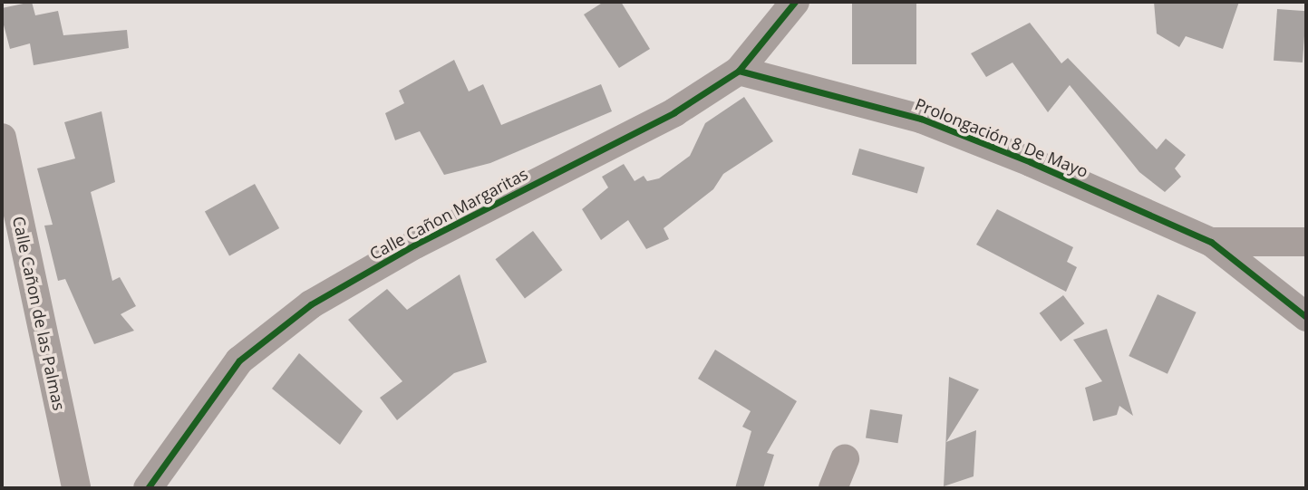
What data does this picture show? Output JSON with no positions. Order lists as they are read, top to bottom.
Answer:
{
  "streets": {
    "street": ["Prolongación 8 De Mayo", "Calle Cañon Margaritas", "Calle Cañon de las Palmas"]
  },
  "crossings": [
    ["Prolongación 8 De Mayo", "Calle Cañon Margaritas"]
  ]
}
